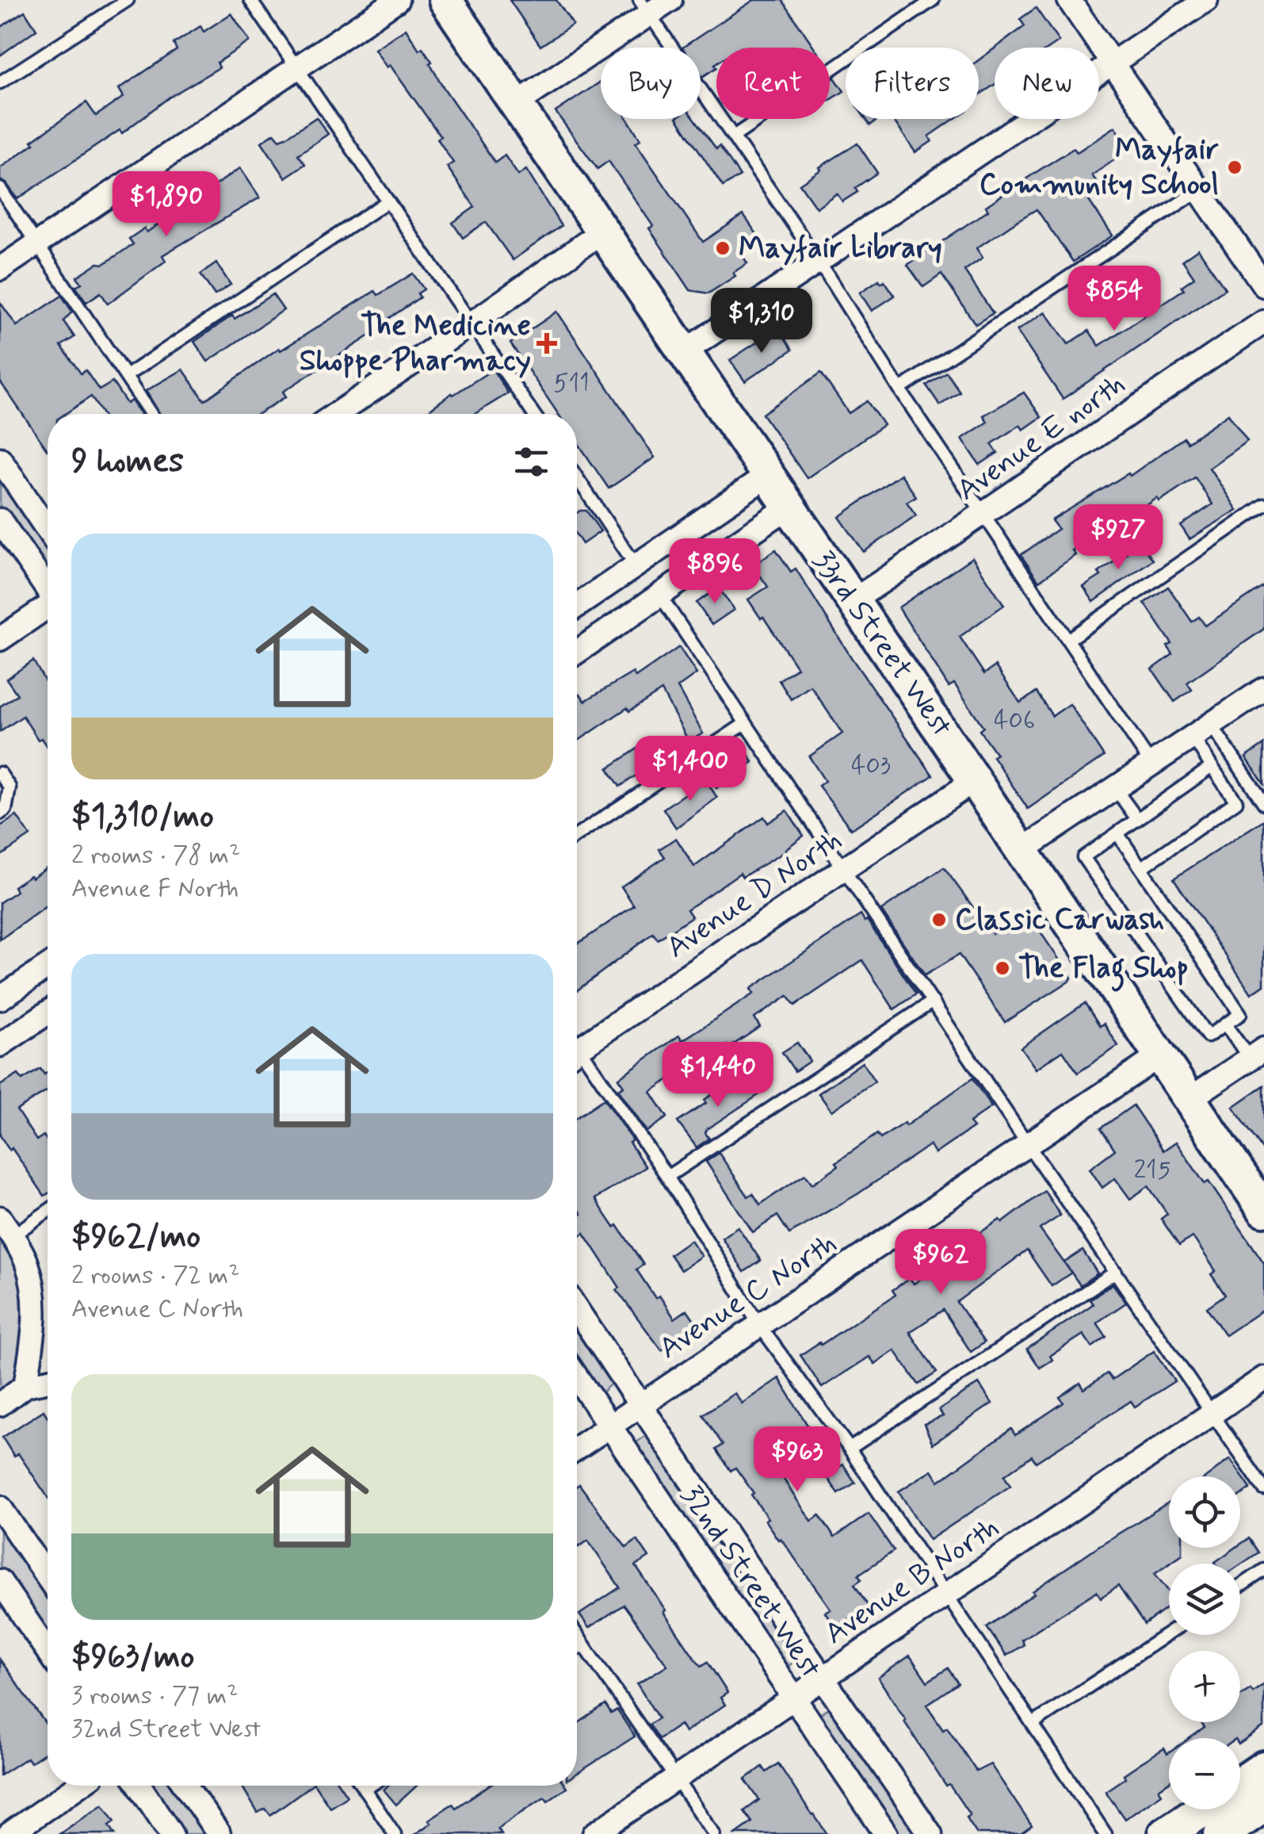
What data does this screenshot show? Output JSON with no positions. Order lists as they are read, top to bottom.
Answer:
{
  "streets": {
    "main road": ["33rd Street West"],
    "street": [
      "Avenue E north",
      "Avenue D North",
      "Avenue C North",
      "Avenue B North",
      "32nd Street West"
    ]
  },
  "crossings": [
    ["Avenue E north", "33rd Street West"],
    ["33rd Street West", "Avenue D North"],
    ["33rd Street West", "Avenue C North"],
    ["Avenue C North", "32nd Street West"],
    ["Avenue B North", "32nd Street West"]
  ],
  "places": {
    "other": [
      "Mayfair Community School",
      "Mayfair Library",
      "Classic Carwash",
      "The Flag Shop"
    ],
    "health": ["The Medicine Shoppe Pharmacy"]
  },
  "house_numbers": [
    "511",
    "406",
    "403",
    "215"
  ],
  "page": {
    "chip": [
      "Buy",
      "Rent",
      "Filters",
      "New"
    ],
    "price": [
      "$1,890",
      "$854",
      "$1,310",
      "$927",
      "$896",
      "$1,400",
      "$1,440",
      "$962",
      "$963"
    ],
    "heading": "9 homes",
    "list": [
      {
        "name": "$1,310/mo",
        "note": "2 rooms · 78 m² · Avenue F North"
      },
      {
        "name": "$962/mo",
        "note": "2 rooms · 72 m² · Avenue C North"
      },
      {
        "name": "$963/mo",
        "note": "3 rooms · 77 m² · 32nd Street West"
      }
    ],
    "map_buttons": ["+", "−"]
  }
}
